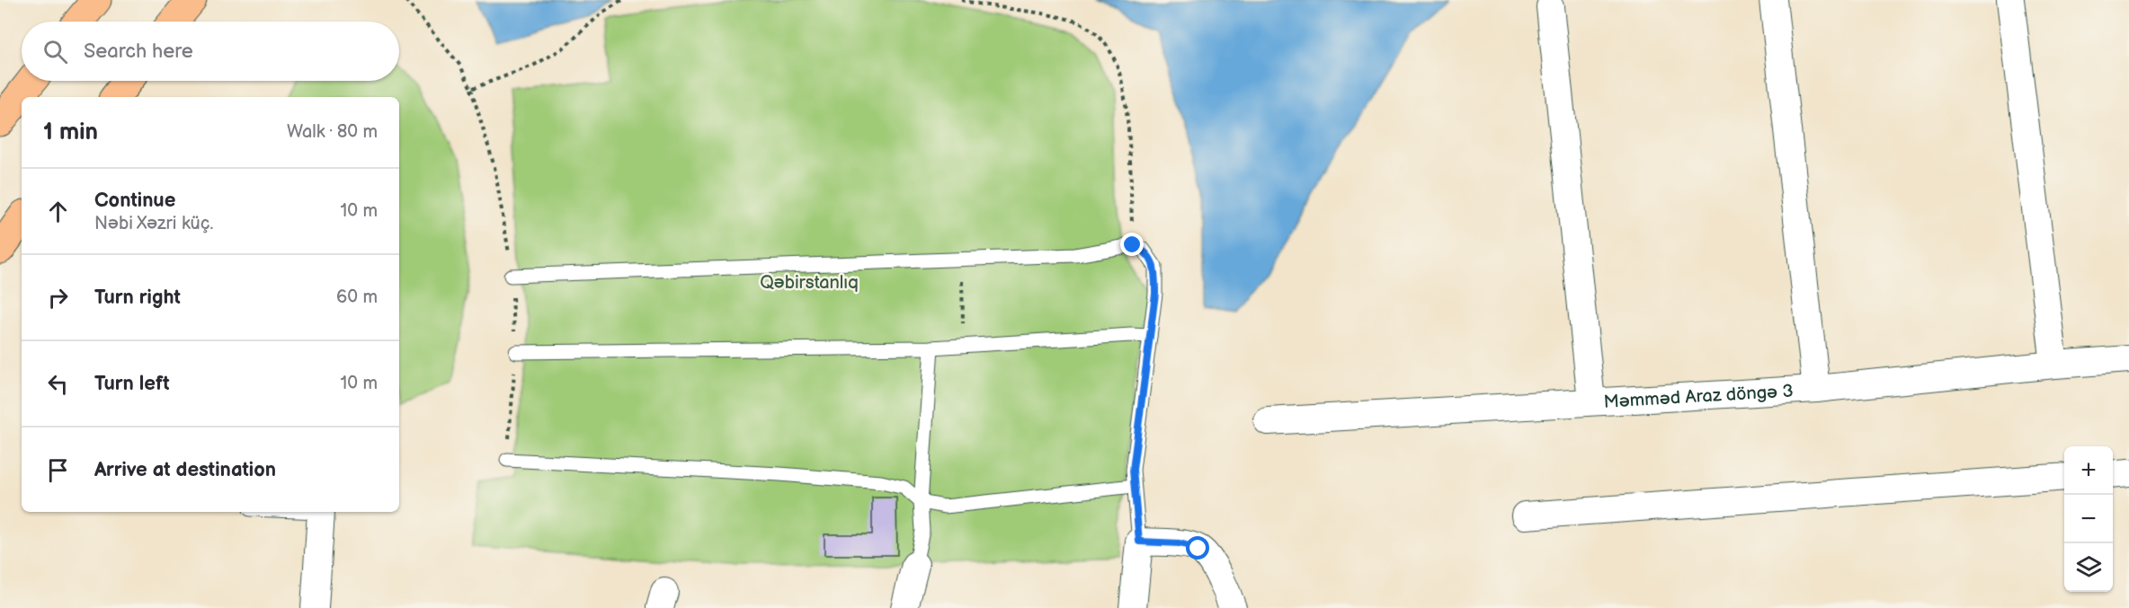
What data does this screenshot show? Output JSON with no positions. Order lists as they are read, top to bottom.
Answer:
{
  "streets": {
    "street": ["Məmməd Araz döngə 3"]
  },
  "parks": ["Qəbirstanlıq"],
  "page": {
    "search": "Search here",
    "heading": ["1 min", "Walk · 80 m"],
    "list": [
      ["Continue", "Nəbi Xəzri küç.", "10 m"],
      ["Turn right", "60 m"],
      ["Turn left", "10 m"],
      "Arrive at destination"
    ],
    "map_buttons": ["+", "−"]
  }
}
